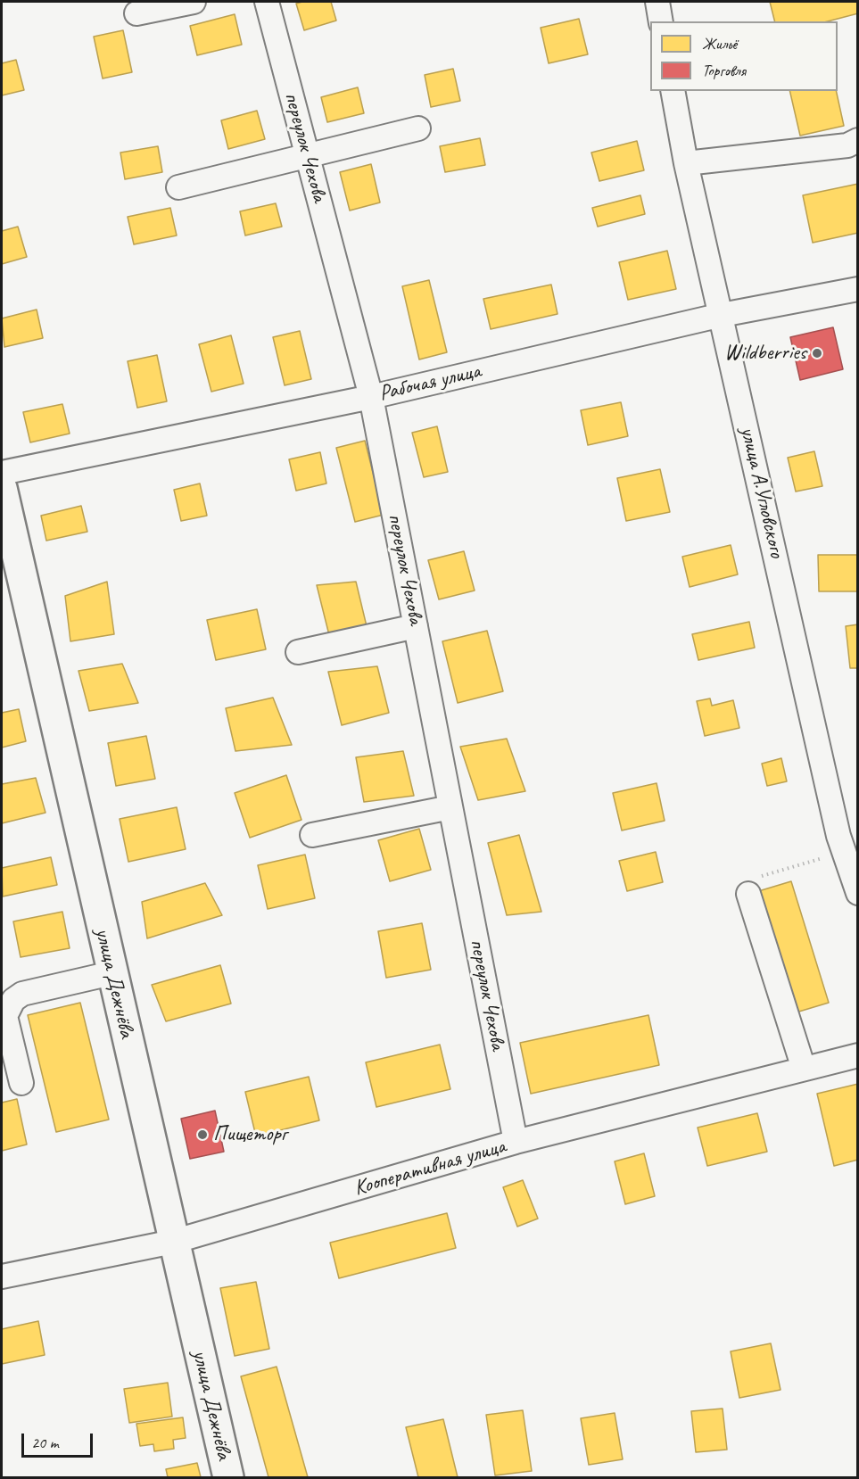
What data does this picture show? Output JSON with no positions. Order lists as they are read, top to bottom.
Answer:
{
  "streets": {
    "main road": ["улица Дежнёва"],
    "street": [
      "переулок Чехова",
      "Рабочая улица",
      "улица А.Угловского",
      "Кооперативная улица"
    ]
  },
  "crossings": [
    ["переулок Чехова", "Рабочая улица"],
    ["переулок Чехова", "Кооперативная улица"],
    ["Рабочая улица", "улица А.Угловского"],
    ["улица Дежнёва", "Кооперативная улица"]
  ],
  "places": ["Wildberries", "Пищеторг"],
  "legend": ["Жильё", "Торговля"],
  "scale_bar": "20 m"
}
